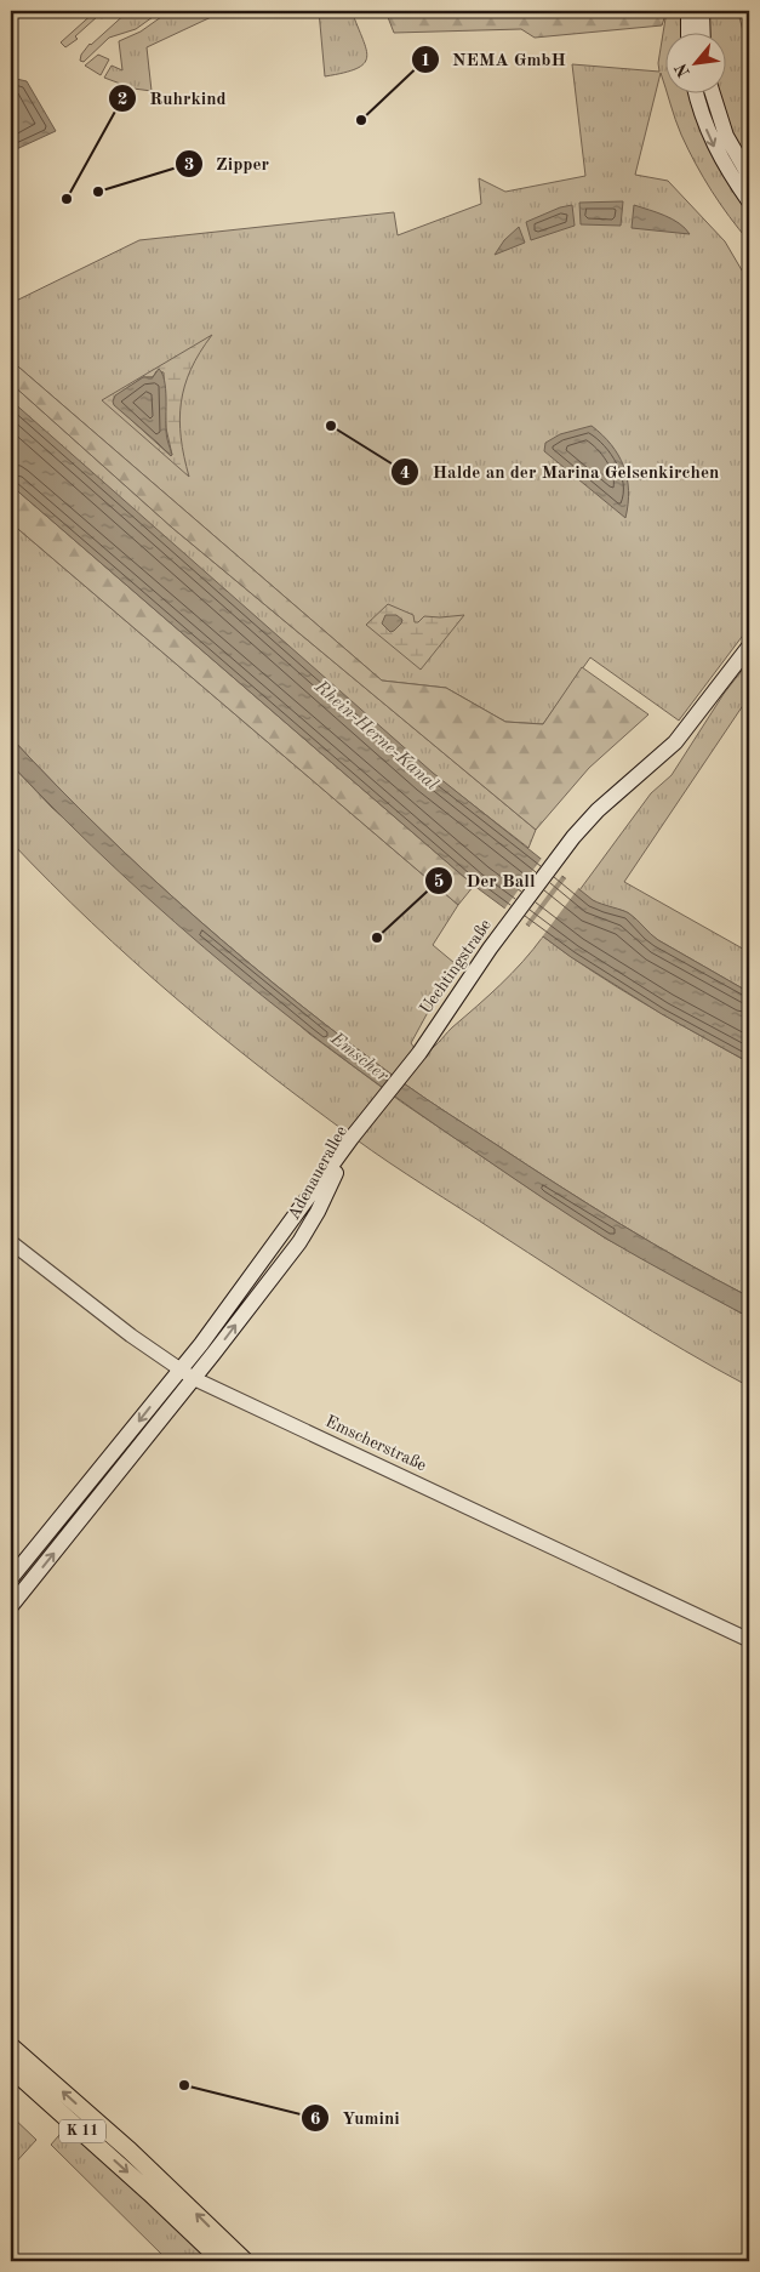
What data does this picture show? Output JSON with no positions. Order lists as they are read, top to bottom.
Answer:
{
  "streets": {
    "main road": ["Uechtingstraße", "Adenauerallee", "K 11"],
    "street": ["Emscherstraße"]
  },
  "crossings": [
    ["Uechtingstraße", "Adenauerallee"],
    ["Adenauerallee", "Emscherstraße"]
  ],
  "water": ["Rhein-Herne-Kanal", "Emscher"],
  "places": [
    "NEMA GmbH",
    "Zipper",
    "Ruhrkind",
    "Halde an der Marina Gelsenkirchen",
    "Der Ball",
    "Yumini"
  ],
  "north": "bottom left"
}
